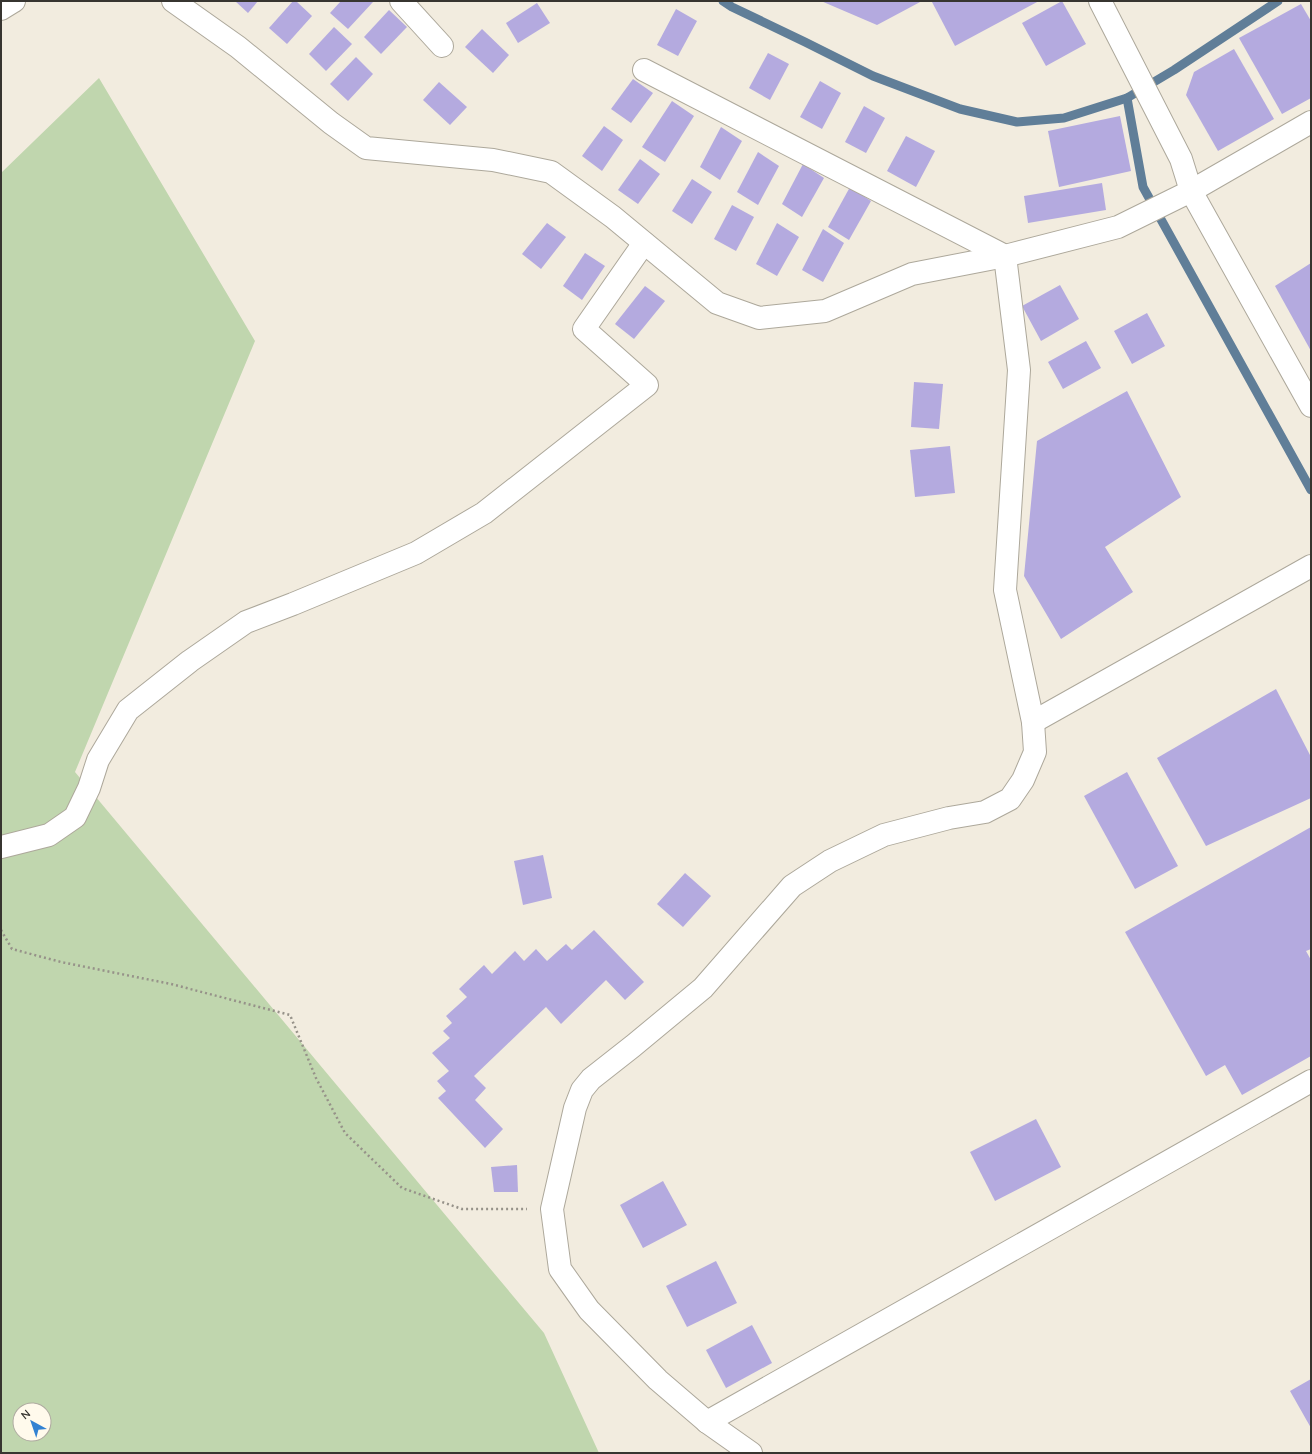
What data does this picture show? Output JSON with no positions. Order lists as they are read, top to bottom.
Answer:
{
  "north": "top left"
}
